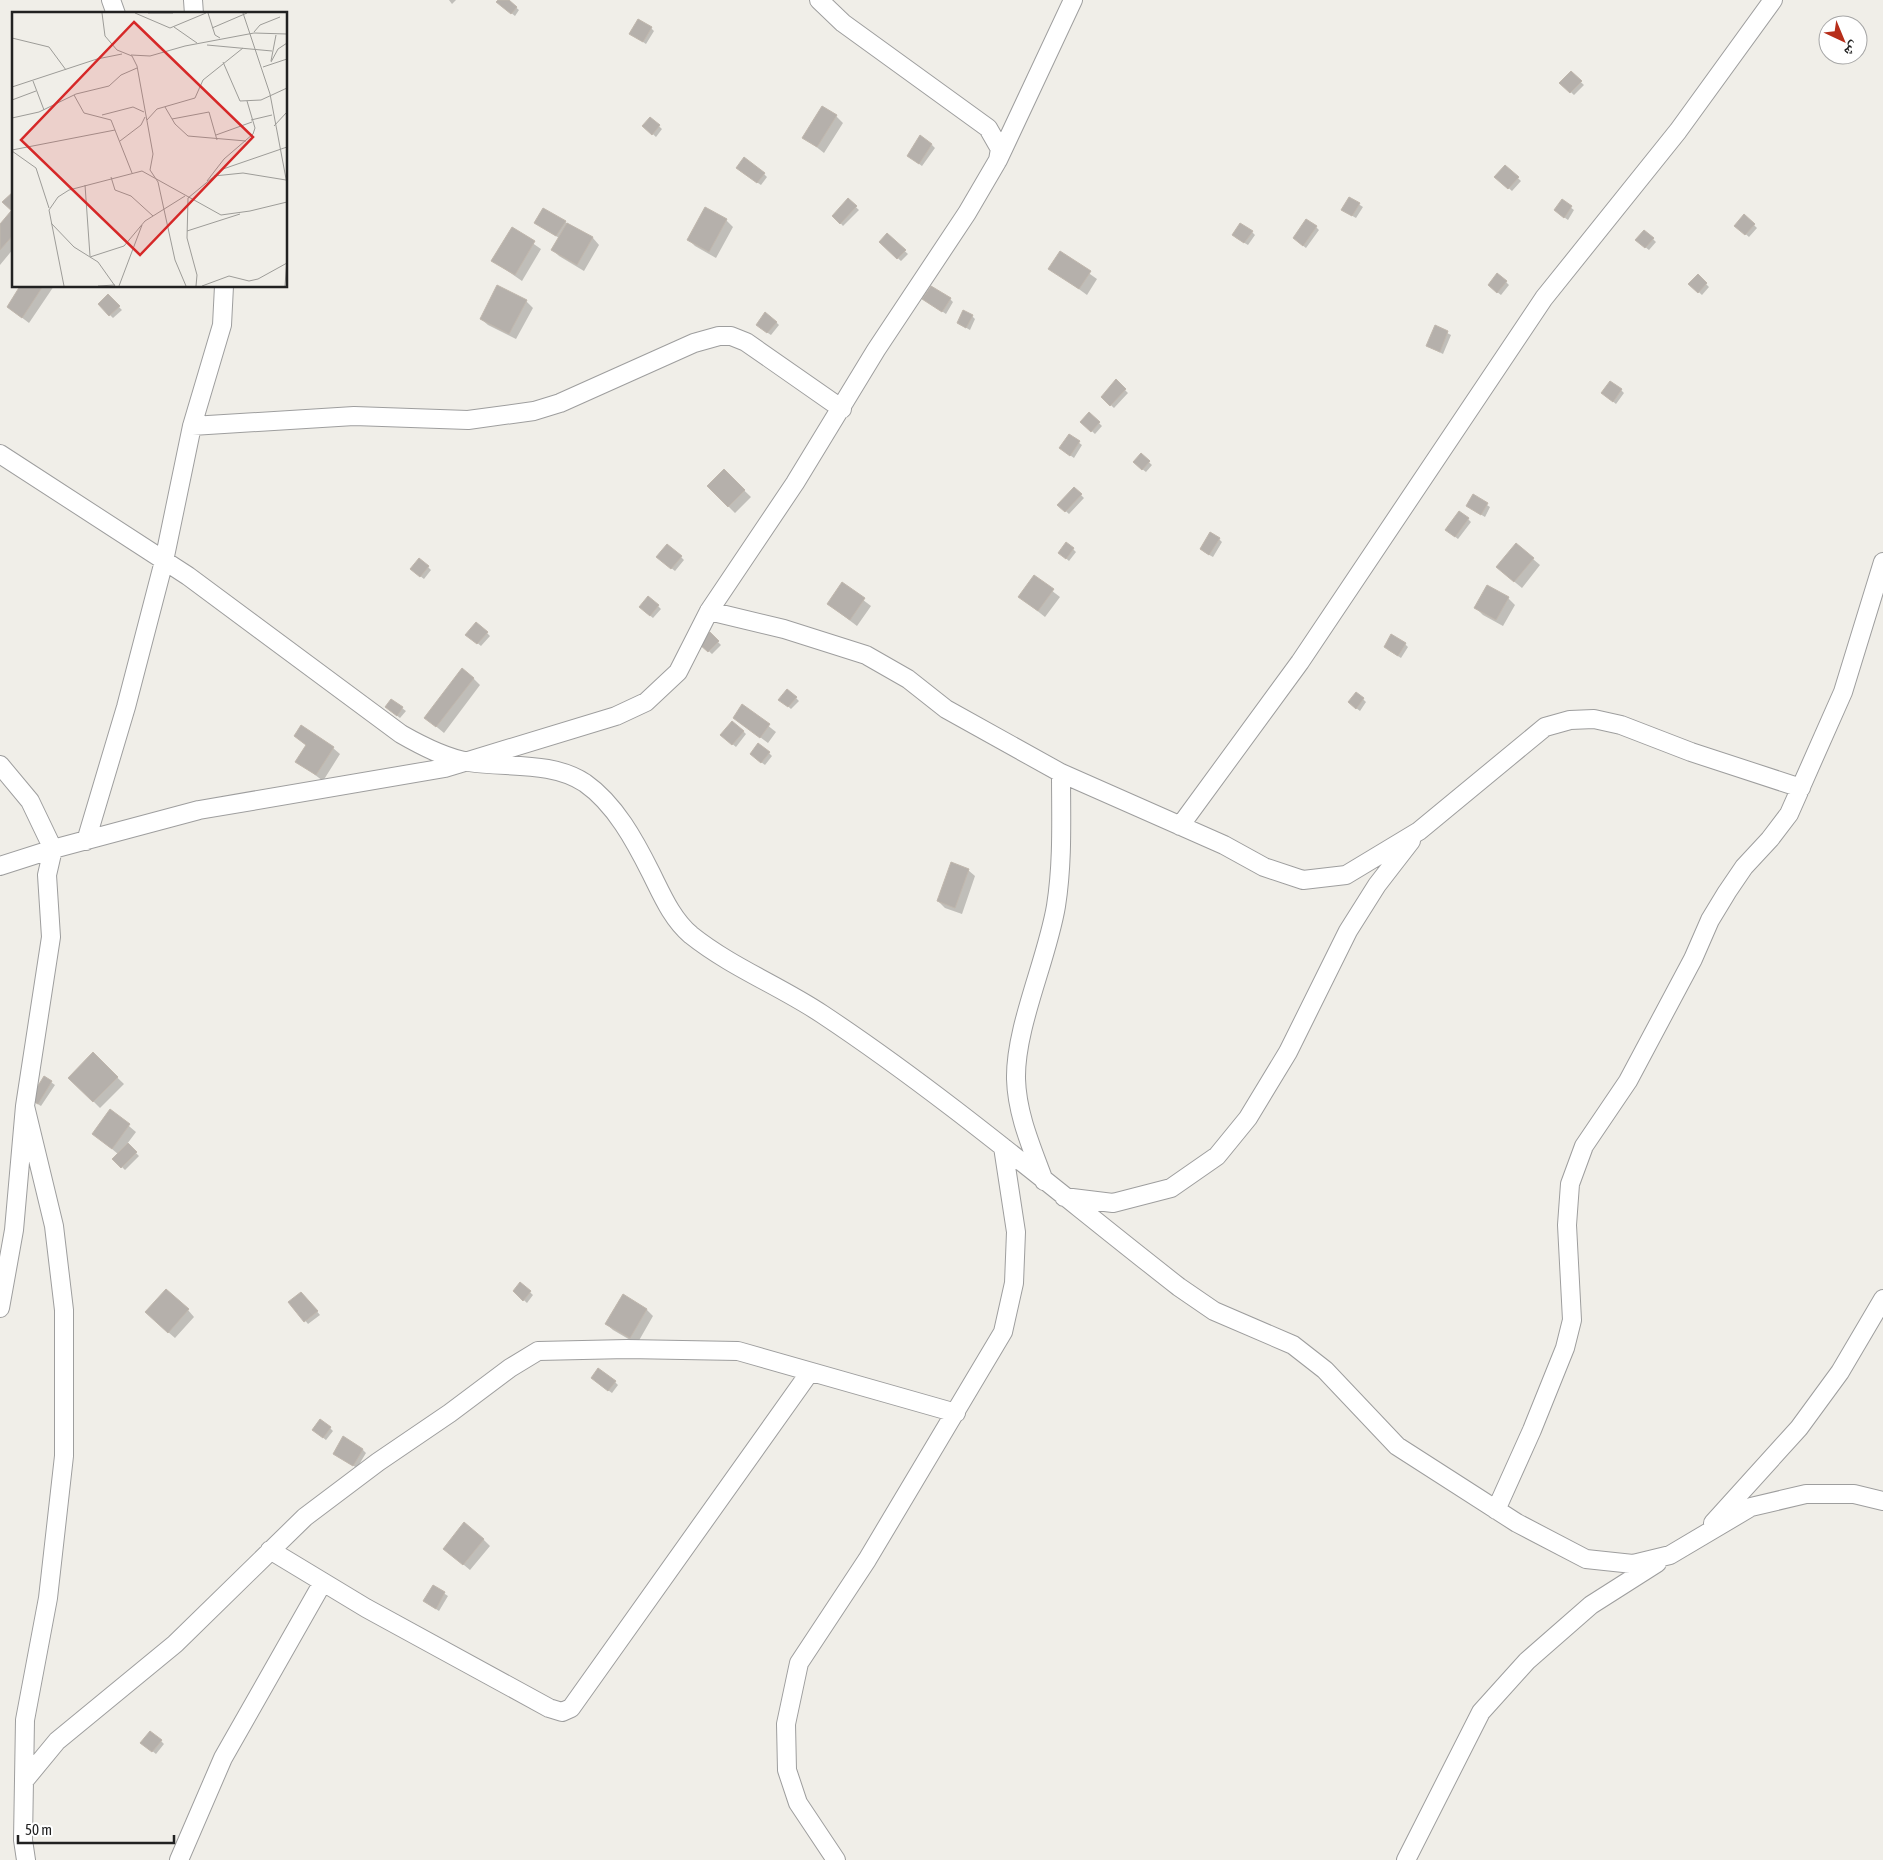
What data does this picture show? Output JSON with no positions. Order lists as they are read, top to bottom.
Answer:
{
  "scale_bar": "50 m",
  "north": "bottom right"
}
